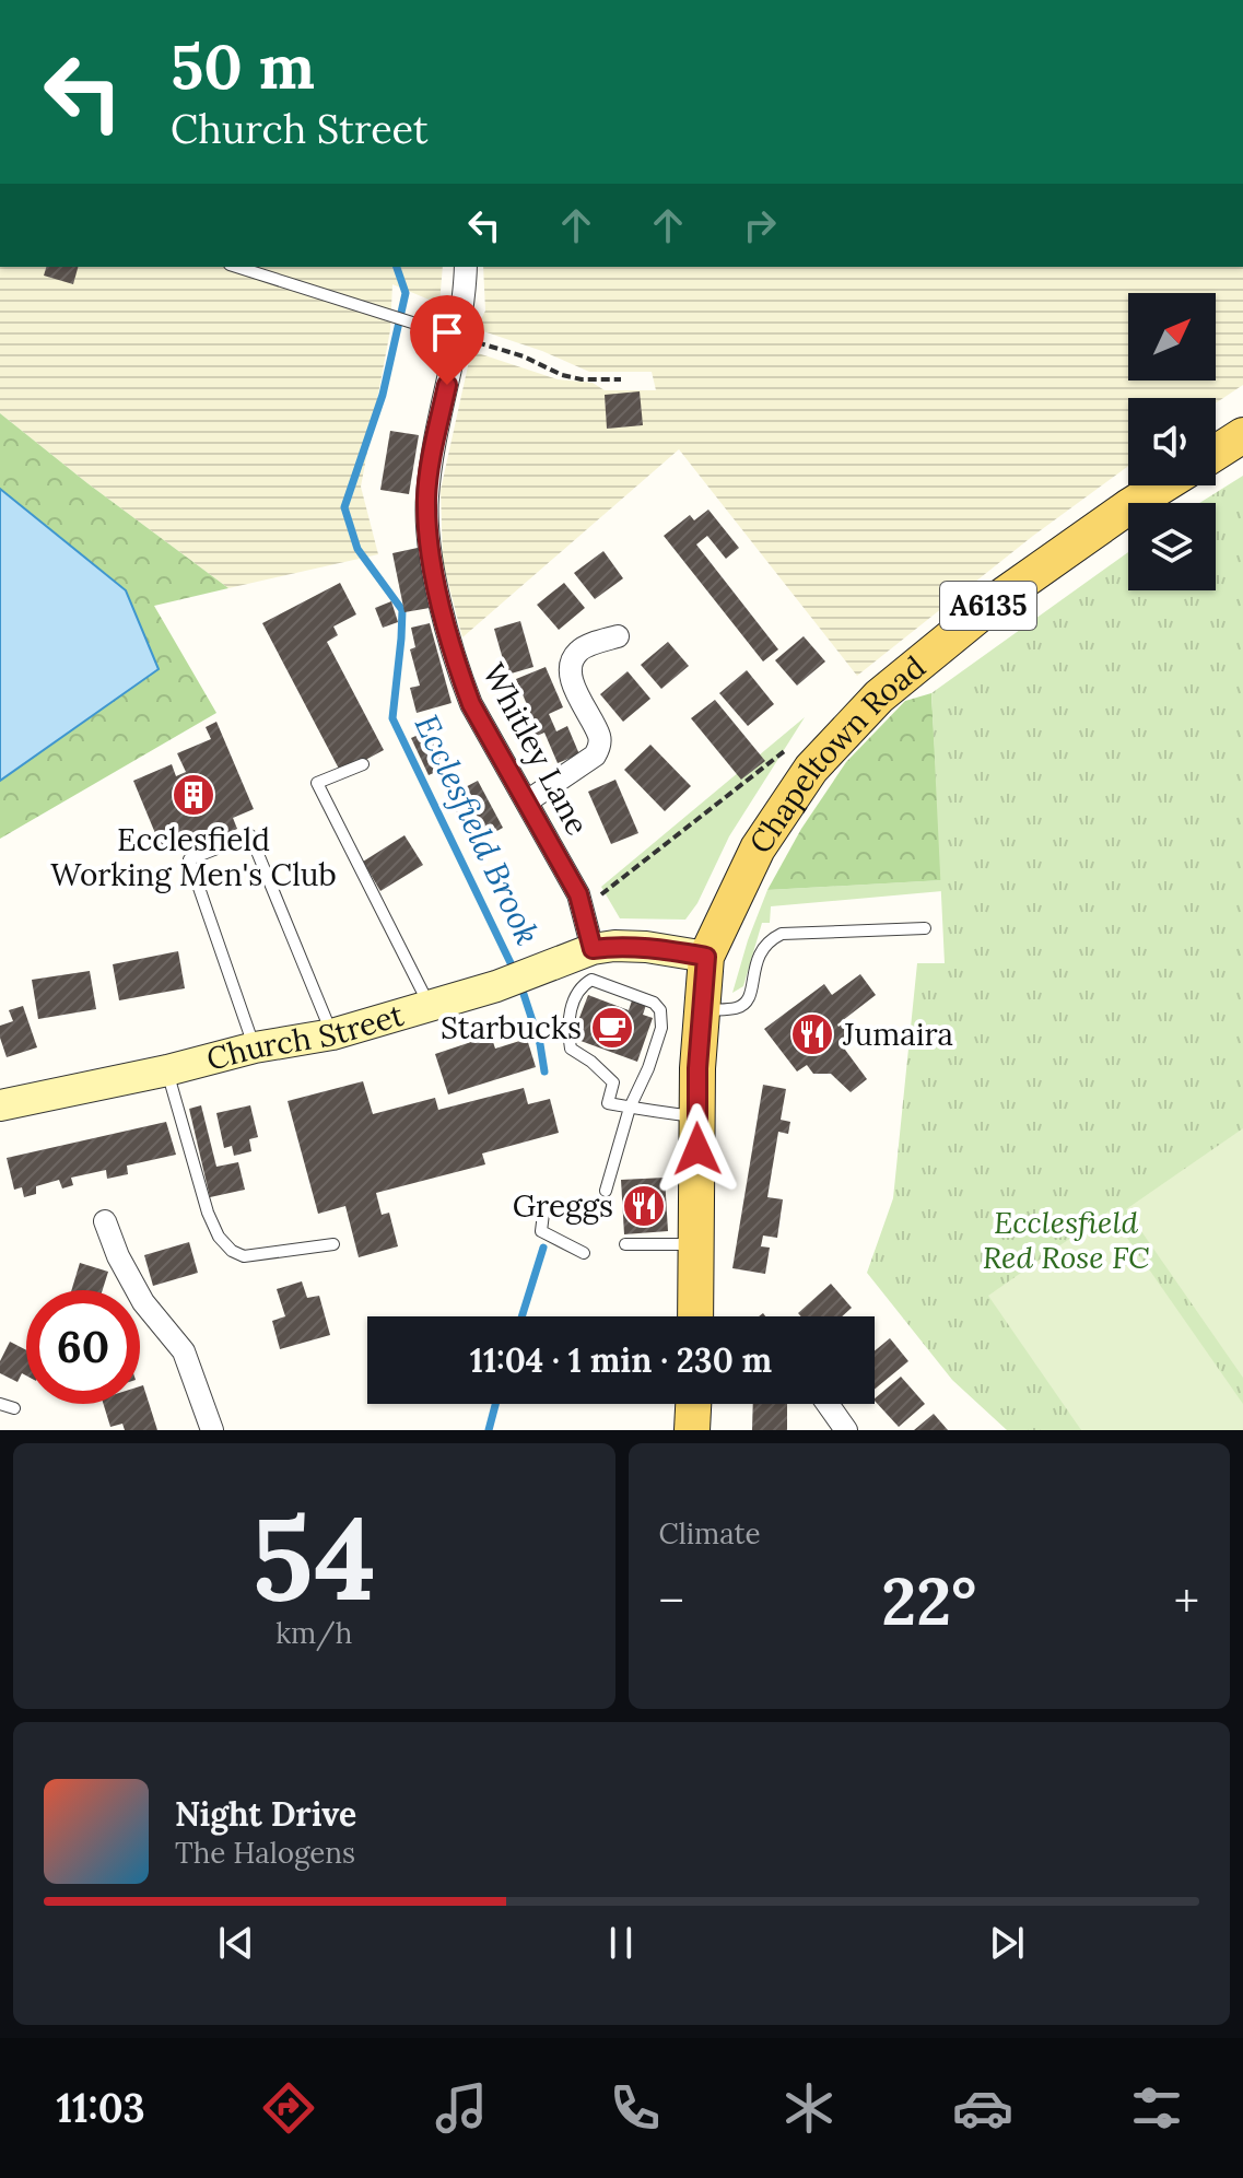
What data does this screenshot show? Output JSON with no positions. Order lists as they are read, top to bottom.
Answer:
{
  "streets": {
    "main road": ["A6135", "Chapeltown Road", "Church Street"],
    "street": ["Whitley Lane"]
  },
  "crossings": [
    ["A6135", "Chapeltown Road"],
    ["A6135", "Church Street"],
    ["Whitley Lane", "Church Street"],
    ["Chapeltown Road", "Church Street"]
  ],
  "water": ["Ecclesfield Brook"],
  "parks": ["Ecclesfield Red Rose FC"],
  "places": {
    "building": ["Ecclesfield Working Men's Club"],
    "cafe": ["Starbucks"],
    "restaurant": ["Jumaira", "Greggs"]
  },
  "north": "top right",
  "page": {
    "turn": ["50 m", "Church Street"],
    "limit": "60",
    "trip": "11:04 · 1 min · 230 m",
    "tile": [
      ["54", "km/h"],
      "Climate"
    ],
    "heat": ["−", "22°", "+"],
    "song": ["Night Drive", "The Halogens"],
    "tabs": "11:03"
  }
}
